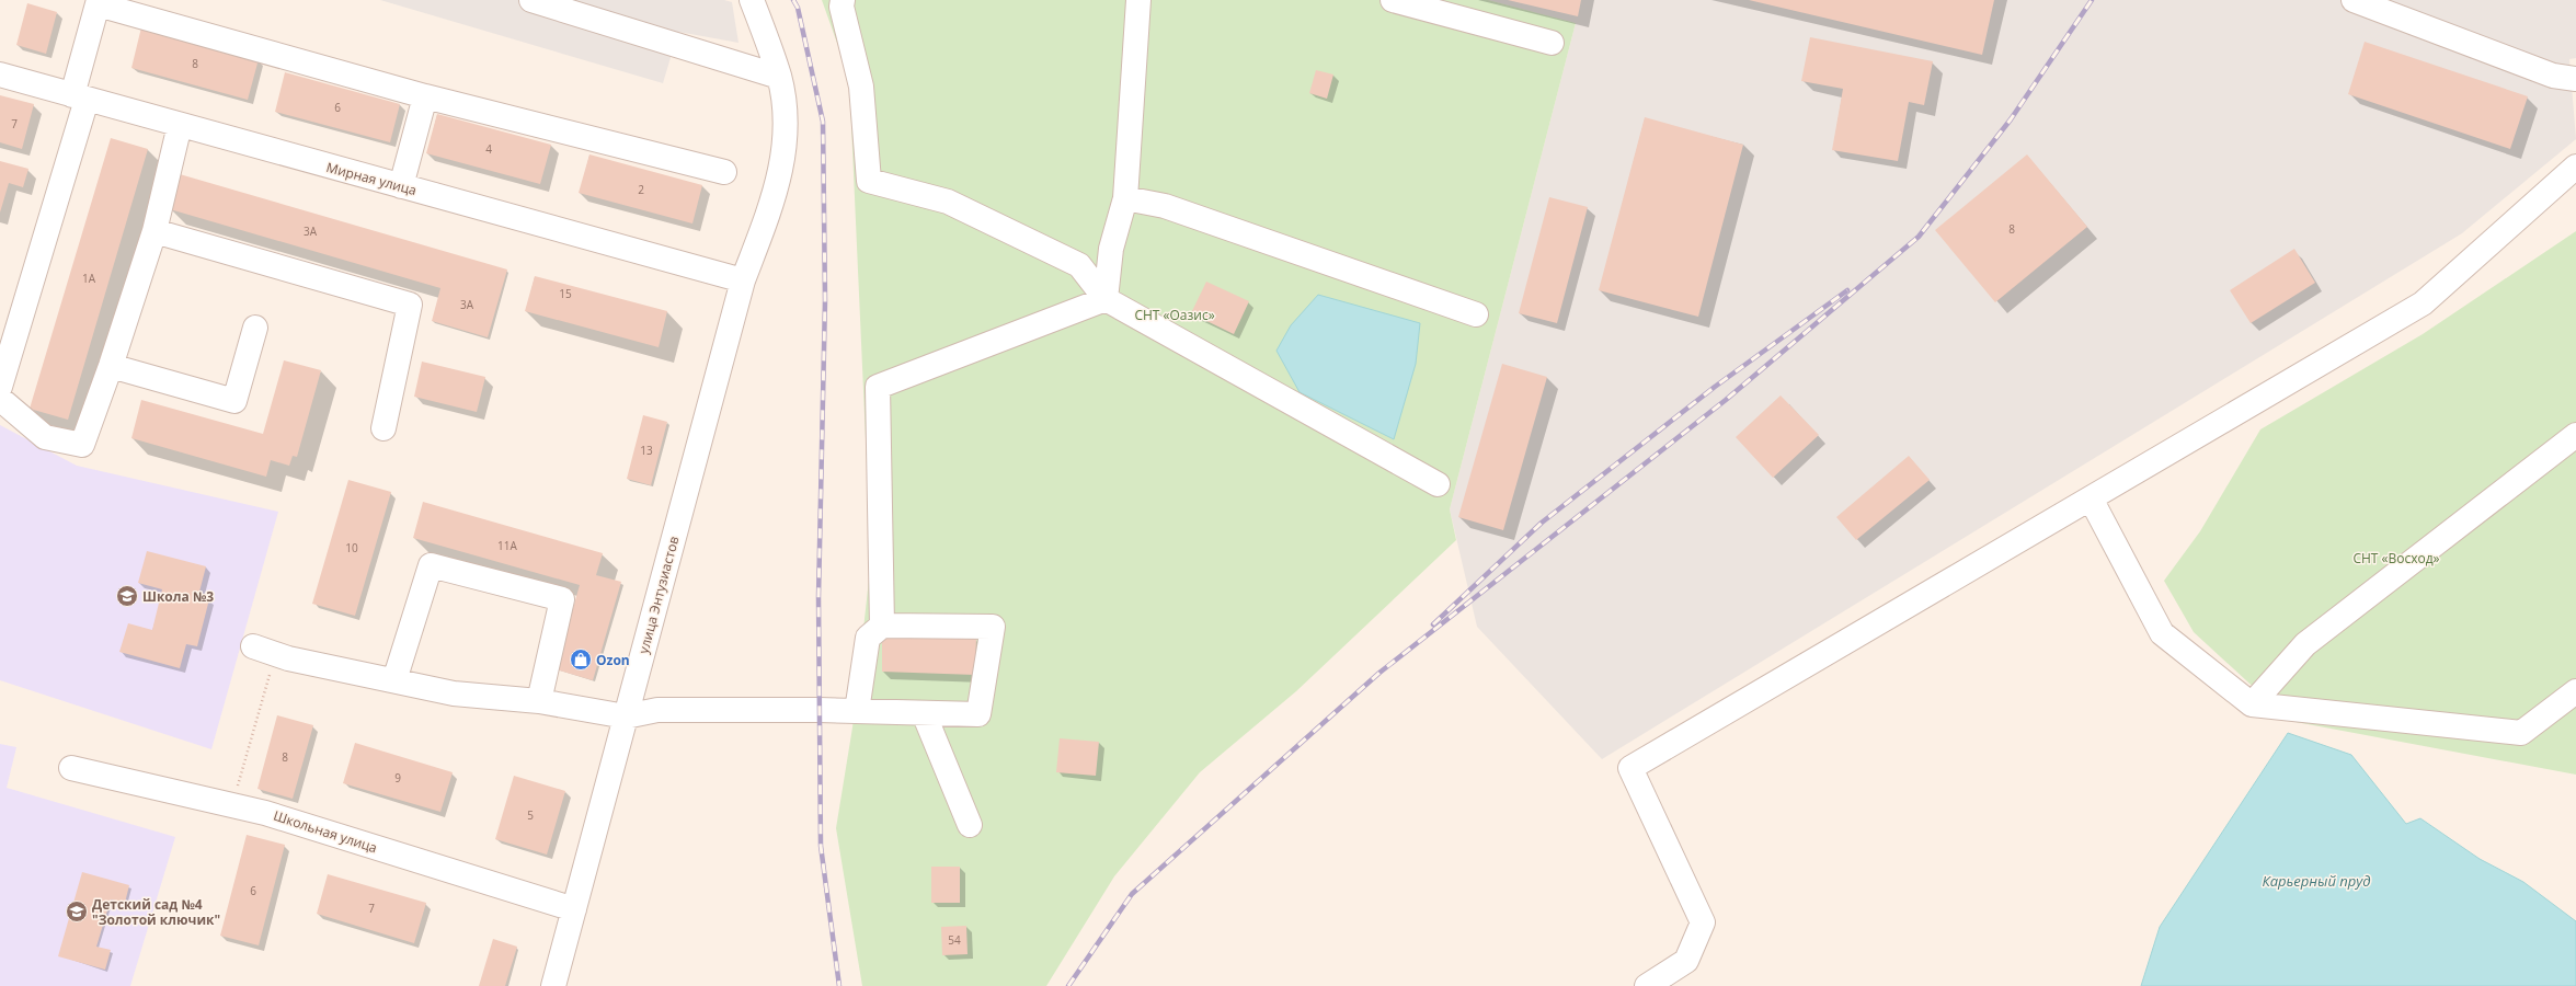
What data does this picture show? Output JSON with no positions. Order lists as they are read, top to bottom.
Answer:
{
  "streets": {
    "street": ["Мирная улица", "улица Энтузиастов", "Школьная улица"]
  },
  "crossings": [
    ["Мирная улица", "улица Энтузиастов"],
    ["улица Энтузиастов", "Школьная улица"]
  ],
  "water": ["Карьерный пруд"],
  "parks": ["СНТ «Оазис»", "СНТ «Восход»"],
  "places": {
    "school or university": ["Школа №3", "Детский сад №4 \"Золотой ключик\""],
    "shop": ["Ozon"]
  },
  "house_numbers": [
    "8",
    "6",
    "7",
    "4",
    "2",
    "8",
    "3А",
    "1А",
    "15",
    "3А",
    "13",
    "11А",
    "10",
    "8",
    "9",
    "5",
    "6",
    "7",
    "54"
  ]
}
